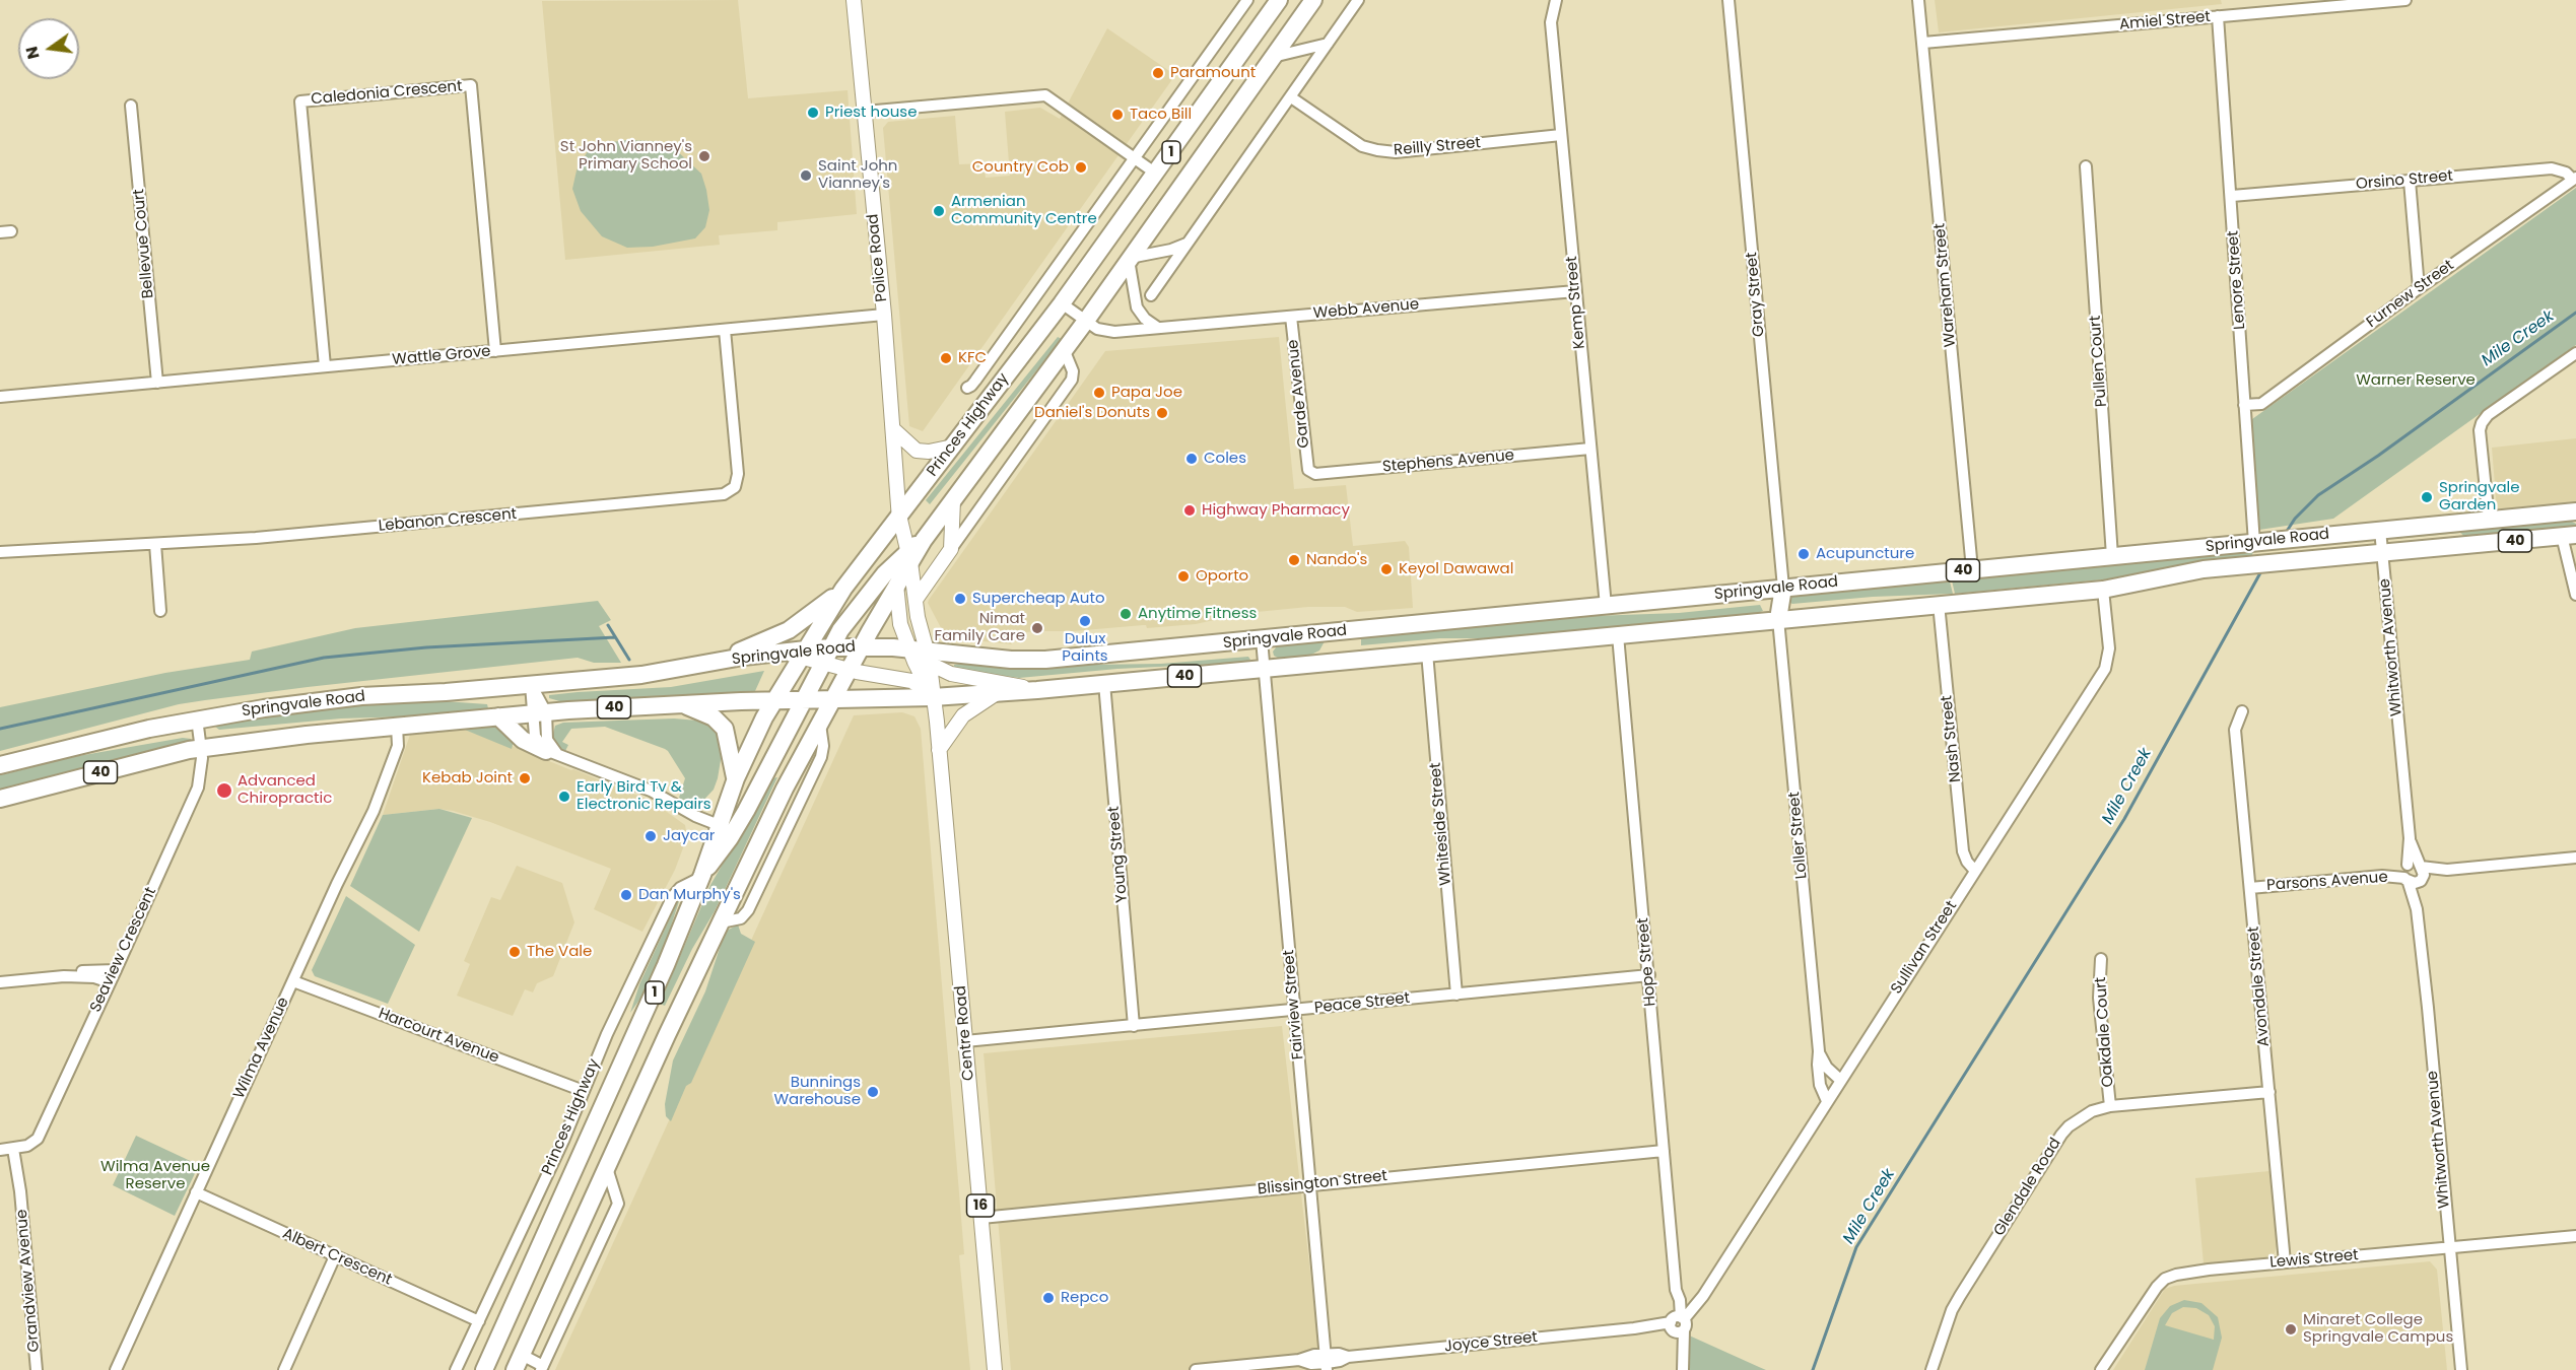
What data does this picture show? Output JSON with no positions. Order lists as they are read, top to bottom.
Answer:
{
  "streets": {
    "highway": [
      "1",
      "Princes Highway",
      "Springvale Road",
      "40"
    ],
    "main road": ["Police Road", "Centre Road", "16"],
    "street": [
      "Amiel Street",
      "Caledonia Crescent",
      "Reilly Street",
      "Orsino Street",
      "Bellevue Court",
      "Lenore Street",
      "Wareham Street",
      "Gray Street",
      "Furnew Street",
      "Kemp Street",
      "Webb Avenue",
      "Wattle Grove",
      "Pullen Court",
      "Garde Avenue",
      "Stephens Avenue",
      "Lebanon Crescent",
      "Whitworth Avenue",
      "Nash Street",
      "Whiteside Street",
      "Loller Street",
      "Young Street",
      "Parsons Avenue",
      "Sullivan Street",
      "Seaview Crescent",
      "Hope Street",
      "Avondale Street",
      "Peace Street",
      "Fairview Street",
      "Oakdale Court",
      "Harcourt Avenue",
      "Wilma Avenue",
      "Blissington Street",
      "Glendale Road",
      "Albert Crescent",
      "Lewis Street",
      "Grandview Avenue",
      "Joyce Street"
    ]
  },
  "crossings": [
    ["Amiel Street", "Lenore Street"],
    ["Amiel Street", "Wareham Street"],
    ["Caledonia Crescent", "Wattle Grove"],
    ["Reilly Street", "Kemp Street"],
    ["1", "Police Road"],
    ["1", "Webb Avenue"],
    ["1", "Princes Highway"],
    ["1", "Springvale Road"],
    ["1", "Centre Road"],
    ["Orsino Street", "Lenore Street"],
    ["Orsino Street", "Furnew Street"],
    ["Bellevue Court", "Wattle Grove"],
    ["Police Road", "Wattle Grove"],
    ["Police Road", "Princes Highway"],
    ["Police Road", "Centre Road"],
    ["Lenore Street", "Furnew Street"],
    ["Lenore Street", "Springvale Road"],
    ["Wareham Street", "Springvale Road"],
    ["Gray Street", "Springvale Road"],
    ["Kemp Street", "Webb Avenue"],
    ["Kemp Street", "Stephens Avenue"],
    ["Kemp Street", "Springvale Road"],
    ["Webb Avenue", "Garde Avenue"],
    ["Webb Avenue", "Princes Highway"],
    ["Wattle Grove", "Lebanon Crescent"],
    ["Pullen Court", "Springvale Road"],
    ["Garde Avenue", "Stephens Avenue"],
    ["Princes Highway", "Springvale Road"],
    ["Princes Highway", "Centre Road"],
    ["Princes Highway", "Harcourt Avenue"],
    ["Princes Highway", "Albert Crescent"],
    ["Springvale Road", "Whitworth Avenue"],
    ["Springvale Road", "Nash Street"],
    ["Springvale Road", "Whiteside Street"],
    ["Springvale Road", "Loller Street"],
    ["Springvale Road", "Young Street"],
    ["Springvale Road", "Sullivan Street"],
    ["Springvale Road", "Seaview Crescent"],
    ["Springvale Road", "Hope Street"],
    ["Springvale Road", "Fairview Street"],
    ["Springvale Road", "Centre Road"],
    ["Springvale Road", "Wilma Avenue"],
    ["Whitworth Avenue", "Parsons Avenue"],
    ["Whitworth Avenue", "Lewis Street"],
    ["Nash Street", "Sullivan Street"],
    ["Whiteside Street", "Peace Street"],
    ["Loller Street", "Sullivan Street"],
    ["Young Street", "Peace Street"],
    ["Parsons Avenue", "Avondale Street"],
    ["Sullivan Street", "Hope Street"],
    ["Sullivan Street", "Joyce Street"],
    ["Seaview Crescent", "Grandview Avenue"],
    ["Hope Street", "Peace Street"],
    ["Hope Street", "Blissington Street"],
    ["Hope Street", "Joyce Street"],
    ["Avondale Street", "Glendale Road"],
    ["Avondale Street", "Lewis Street"],
    ["Peace Street", "Fairview Street"],
    ["Peace Street", "Centre Road"],
    ["Fairview Street", "Blissington Street"],
    ["Fairview Street", "Joyce Street"],
    ["Oakdale Court", "Glendale Road"],
    ["Centre Road", "Blissington Street"],
    ["Harcourt Avenue", "Wilma Avenue"],
    ["Wilma Avenue", "Albert Crescent"]
  ],
  "water": ["Mile Creek"],
  "parks": ["Warner Reserve", "Wilma Avenue Reserve"],
  "places": [
    "Paramount",
    "Priest house",
    "Taco Bill",
    "St John Vianney's Primary School",
    "Country Cob",
    "Saint John Vianney's",
    "Armenian Community Centre",
    "KFC",
    "Papa Joe",
    "Daniel's Donuts",
    "Coles",
    "Springvale Garden",
    "Highway Pharmacy",
    "Acupuncture",
    "Nando's",
    "Keyol Dawawal",
    "Oporto",
    "Supercheap Auto",
    "Anytime Fitness",
    "Dulux Paints",
    "Nimat Family Care",
    "Kebab Joint",
    "Advanced Chiropractic",
    "Early Bird Tv & Electronic Repairs",
    "Jaycar",
    "Dan Murphy's",
    "The Vale",
    "Bunnings Warehouse",
    "Repco",
    "Minaret College Springvale Campus"
  ],
  "north": "left"
}
